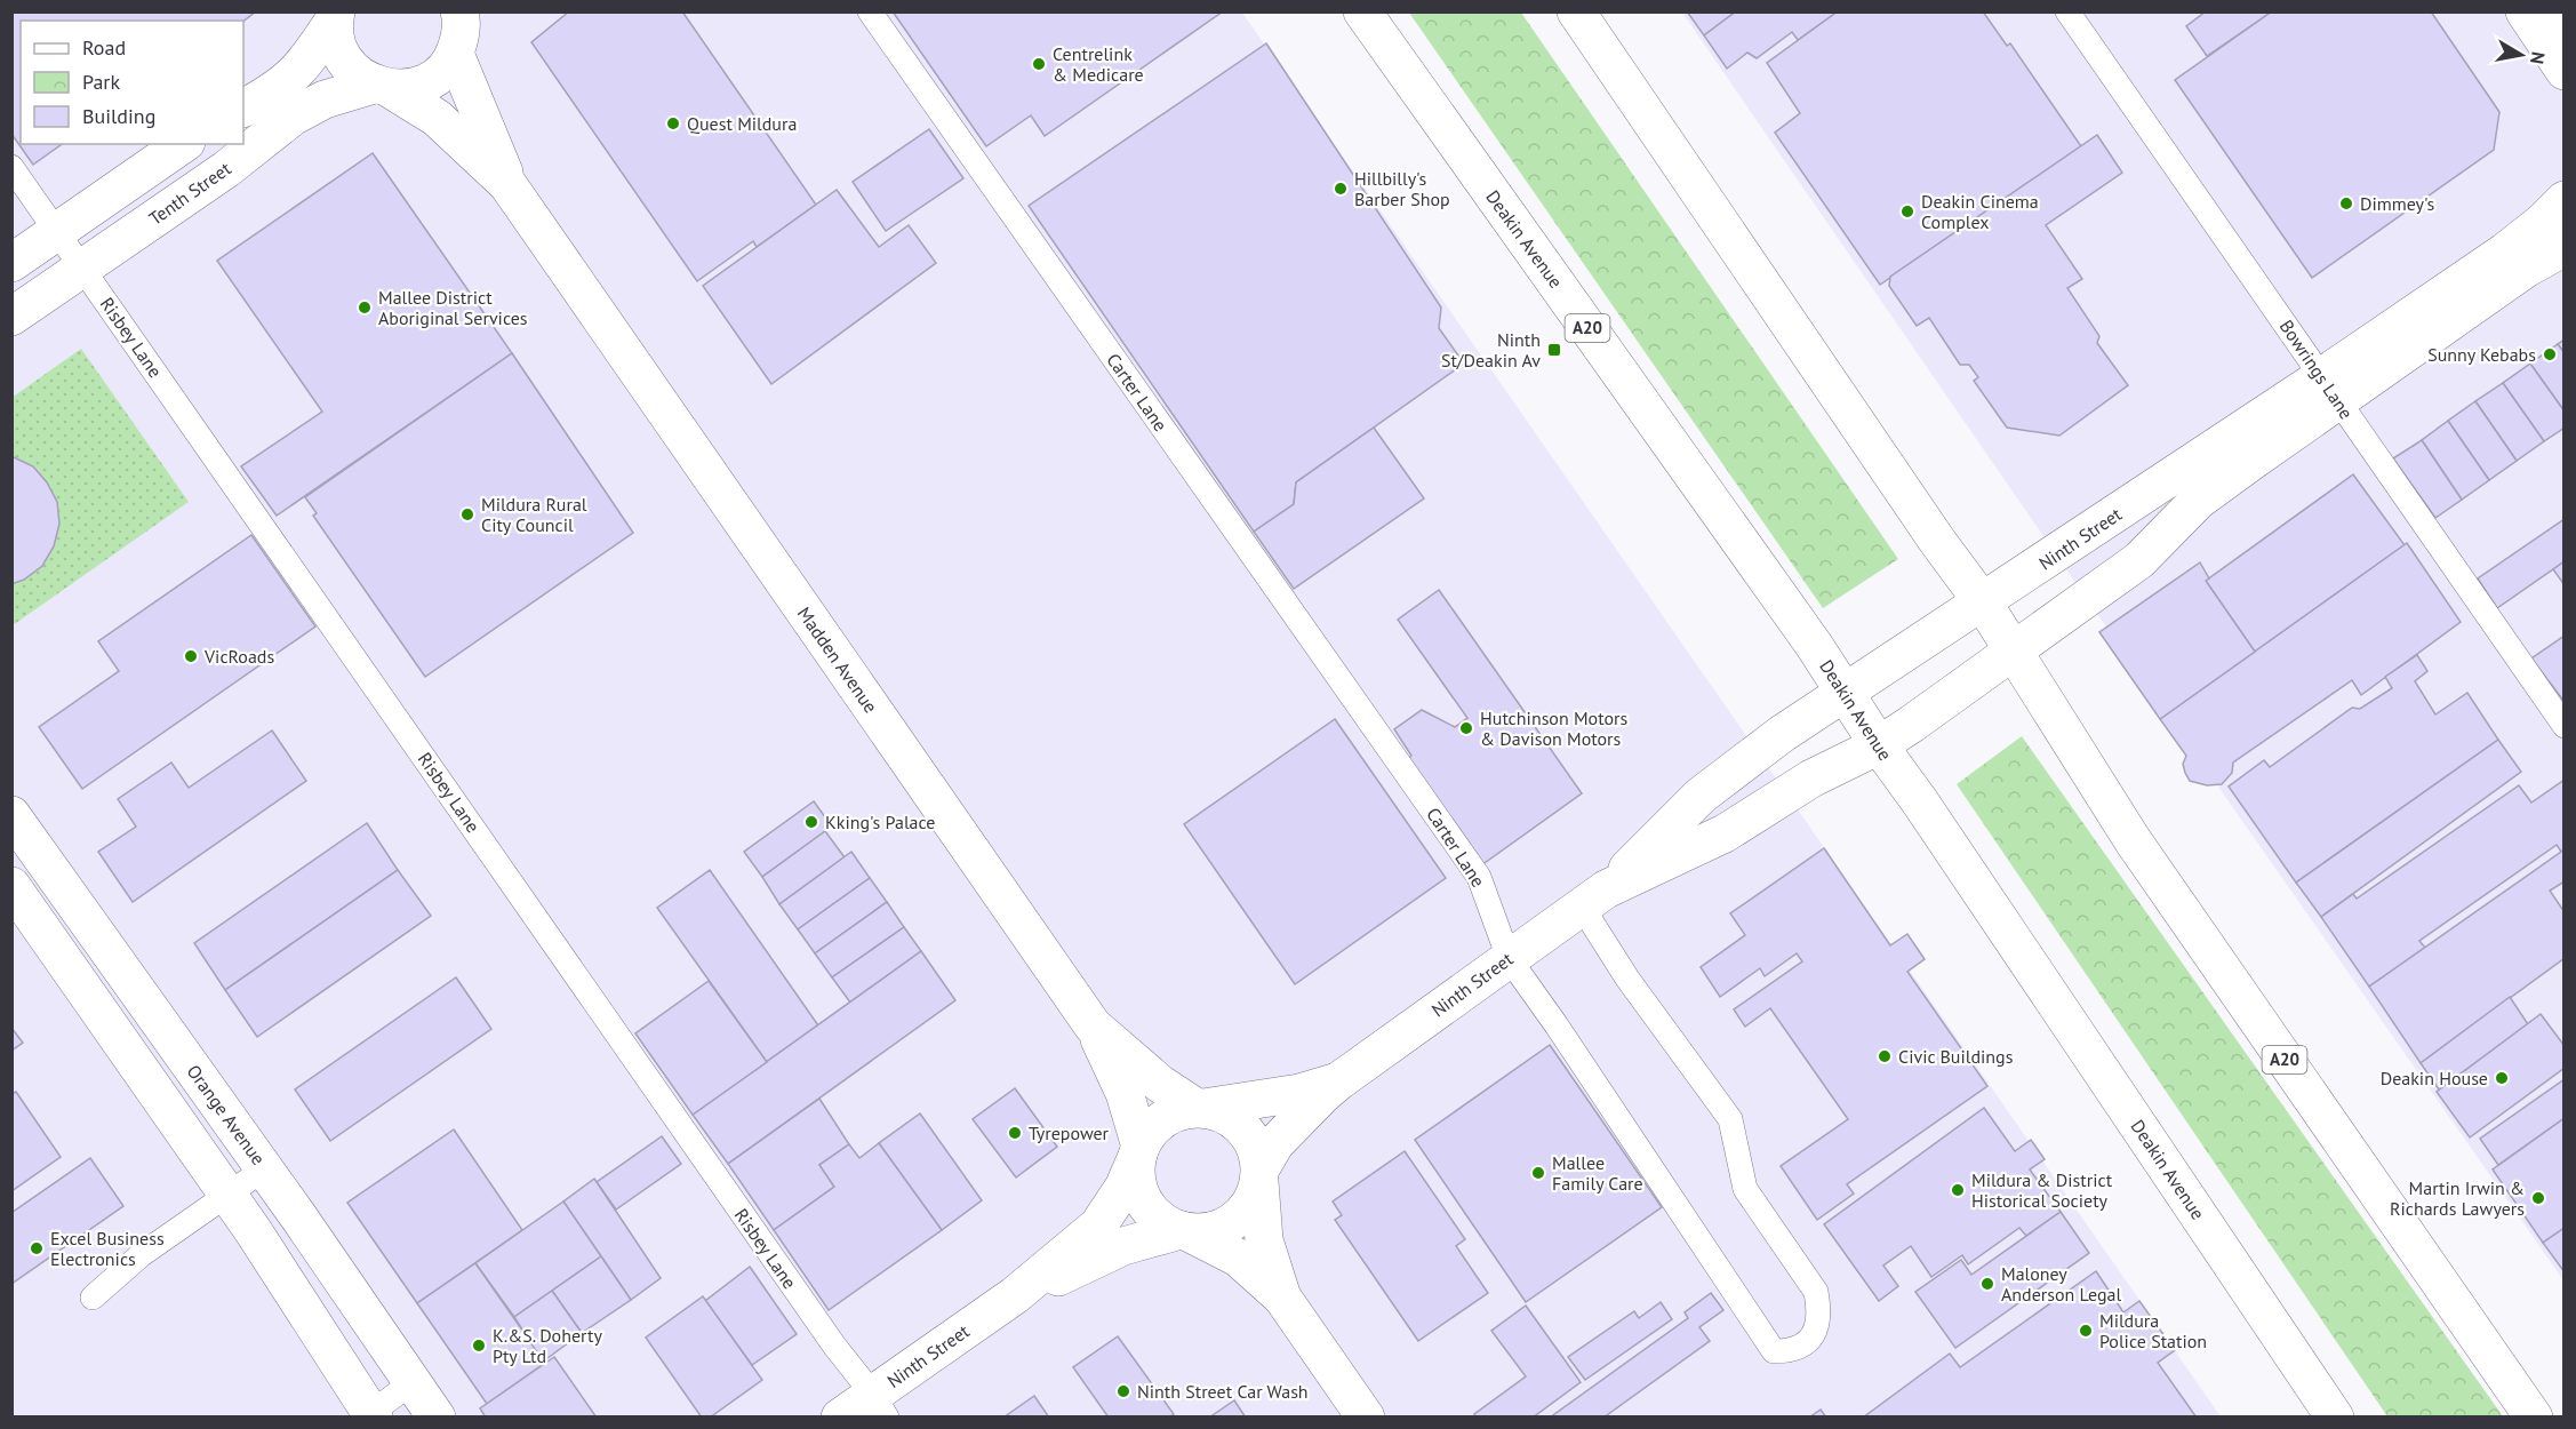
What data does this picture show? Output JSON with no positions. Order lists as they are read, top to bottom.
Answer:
{
  "streets": {
    "main road": [
      "Tenth Street",
      "Deakin Avenue",
      "A20",
      "Ninth Street",
      "Madden Avenue",
      "Orange Avenue"
    ],
    "lane": ["Risbey Lane", "Bowrings Lane", "Carter Lane"]
  },
  "crossings": [
    ["Tenth Street", "Risbey Lane"],
    ["Tenth Street", "Madden Avenue"],
    ["Deakin Avenue", "Ninth Street"],
    ["A20", "Ninth Street"],
    ["Risbey Lane", "Ninth Street"],
    ["Bowrings Lane", "Ninth Street"],
    ["Carter Lane", "Ninth Street"],
    ["Ninth Street", "Madden Avenue"]
  ],
  "places": {
    "other": [
      "Centrelink & Medicare",
      "Quest Mildura",
      "Hillbilly's Barber Shop",
      "Dimmey's",
      "Deakin Cinema Complex",
      "Mallee District Aboriginal Services",
      "Sunny Kebabs",
      "Mildura Rural City Council",
      "VicRoads",
      "Hutchinson Motors & Davison Motors",
      "Kking's Palace",
      "Civic Buildings",
      "Deakin House",
      "Tyrepower",
      "Mallee Family Care",
      "Mildura & District Historical Society",
      "Martin Irwin & Richards Lawyers",
      "Excel Business Electronics",
      "Maloney Anderson Legal",
      "Mildura Police Station",
      "K.&S. Doherty Pty Ltd",
      "Ninth Street Car Wash"
    ],
    "transit": ["Ninth St/Deakin Av"]
  },
  "legend": ["Road", "Park", "Building"],
  "north": "right"
}
